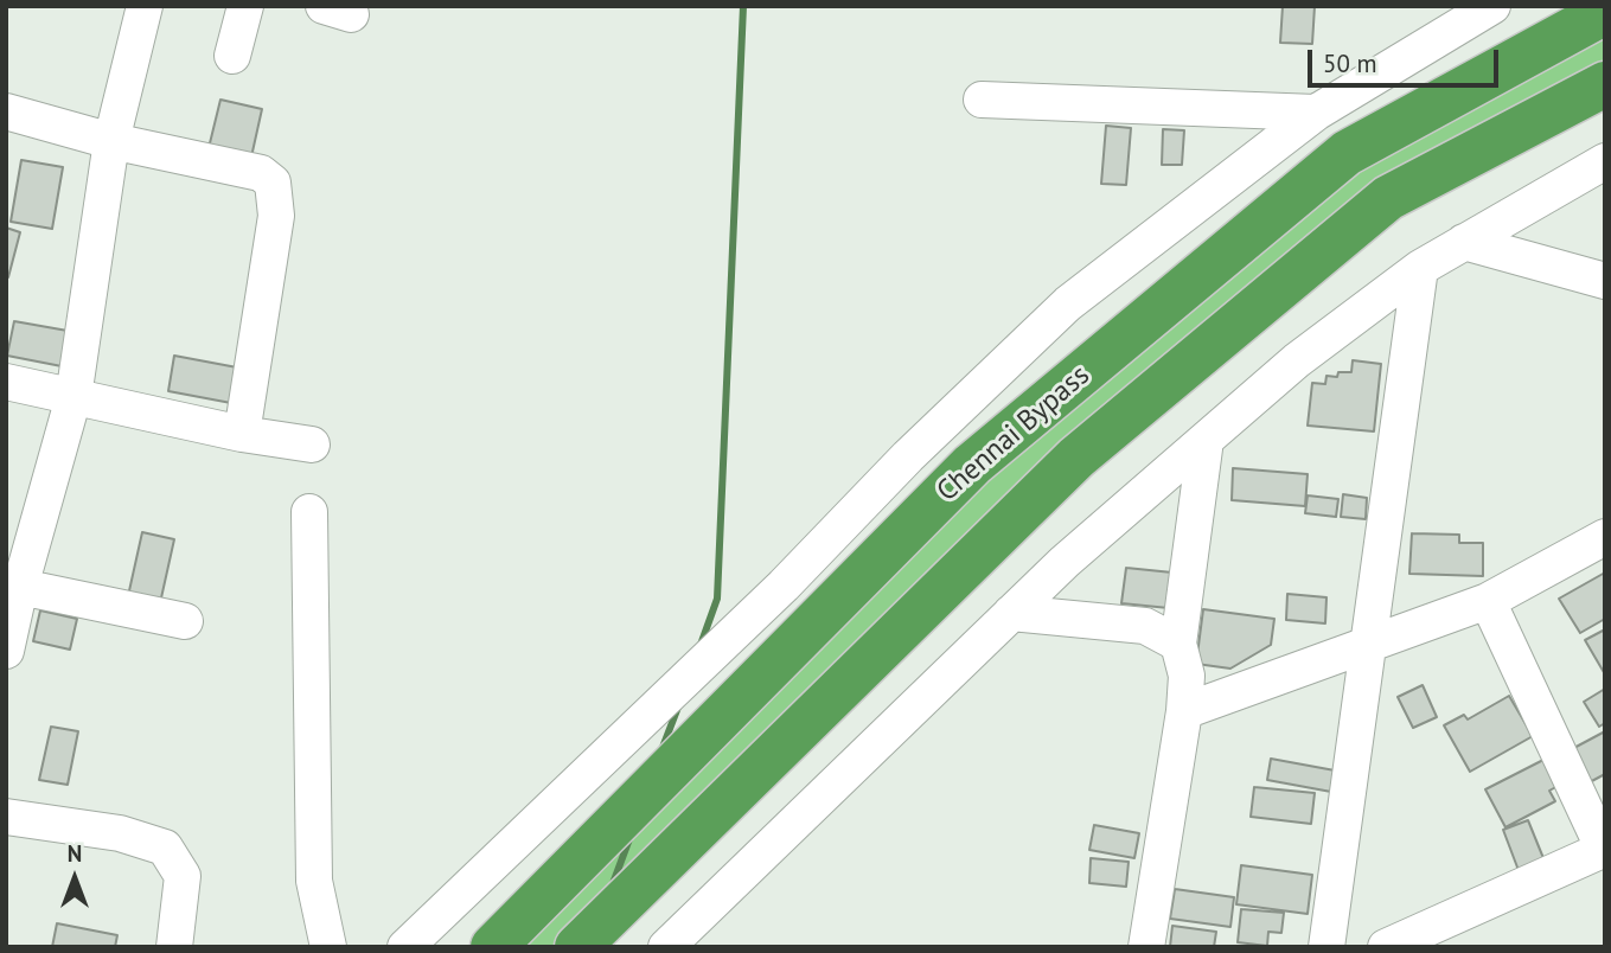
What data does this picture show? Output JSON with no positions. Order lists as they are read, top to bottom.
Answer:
{
  "streets": {
    "highway": ["Chennai Bypass"]
  },
  "scale_bar": "50 m",
  "north": "top"
}
